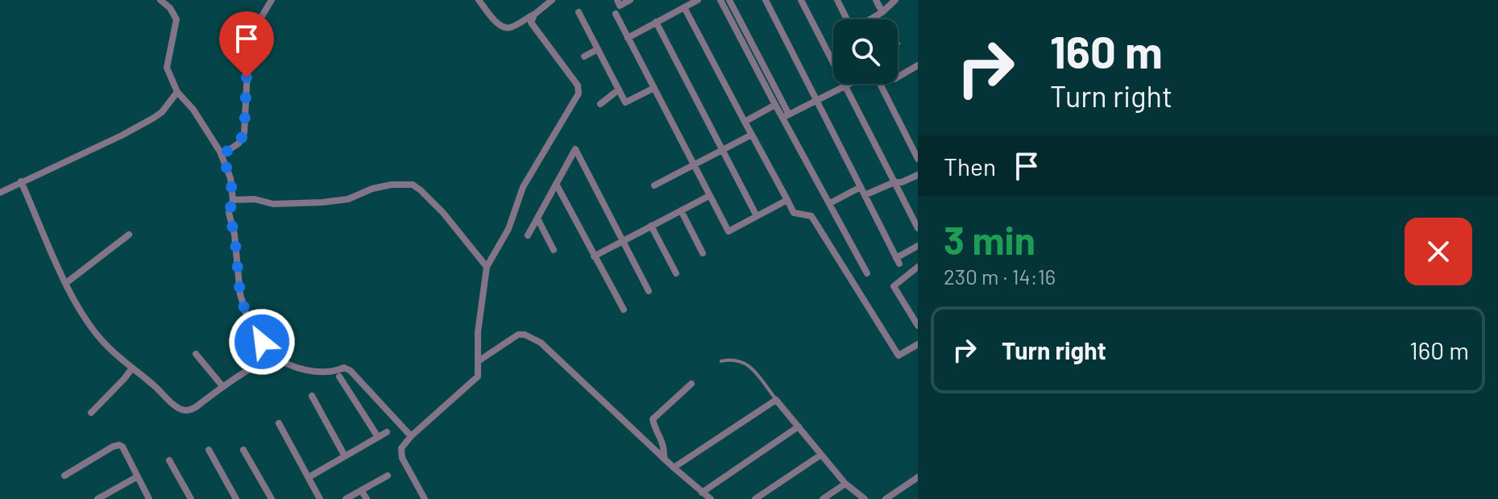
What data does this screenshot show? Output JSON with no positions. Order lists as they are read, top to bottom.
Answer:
{
  "page": {
    "turn": ["160 m", "Turn right"],
    "then": "Then",
    "heading": ["3 min", "230 m · 14:16"],
    "list": [
      {
        "name": "Turn right",
        "value": "160 m"
      }
    ]
  }
}
